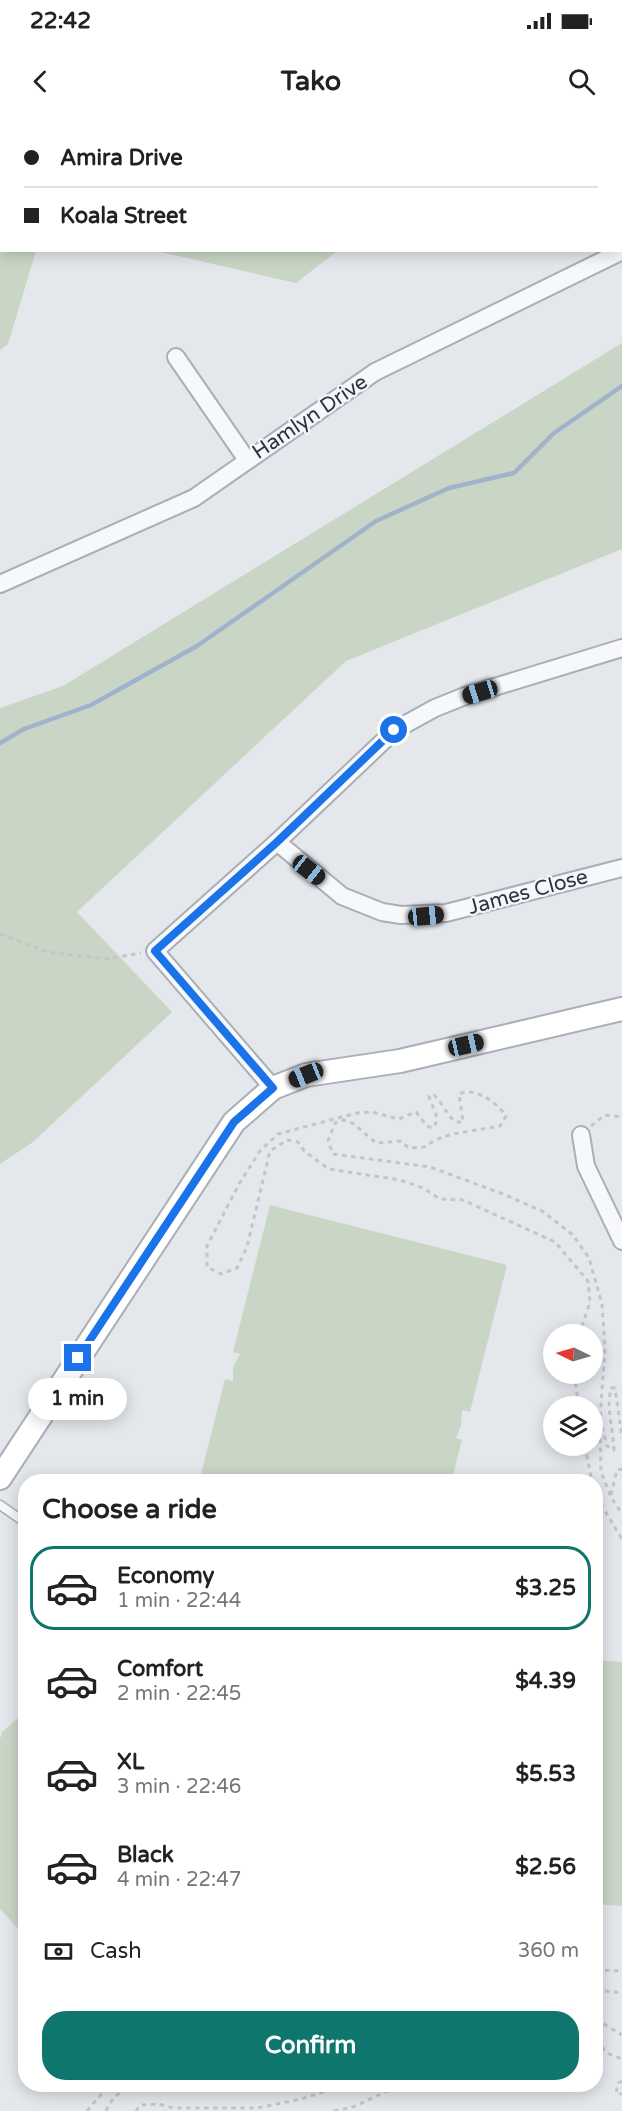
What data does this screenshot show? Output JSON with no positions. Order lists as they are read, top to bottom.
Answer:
{
  "streets": {
    "street": ["Hamlyn Drive", "James Close"]
  },
  "north": "left",
  "page": {
    "status": "22:42",
    "header": "Tako",
    "banner": ["Amira Drive", "Koala Street"],
    "bubble": "1 min",
    "heading": "Choose a ride",
    "list": [
      {
        "name": "Economy",
        "note": "1 min · 22:44",
        "value": "$3.25"
      },
      {
        "name": "Comfort",
        "note": "2 min · 22:45",
        "value": "$4.39"
      },
      {
        "name": "XL",
        "note": "3 min · 22:46",
        "value": "$5.53"
      },
      {
        "name": "Black",
        "note": "4 min · 22:47",
        "value": "$2.56"
      }
    ],
    "pay": ["Cash", "360 m"],
    "buttons": "Confirm"
  }
}
